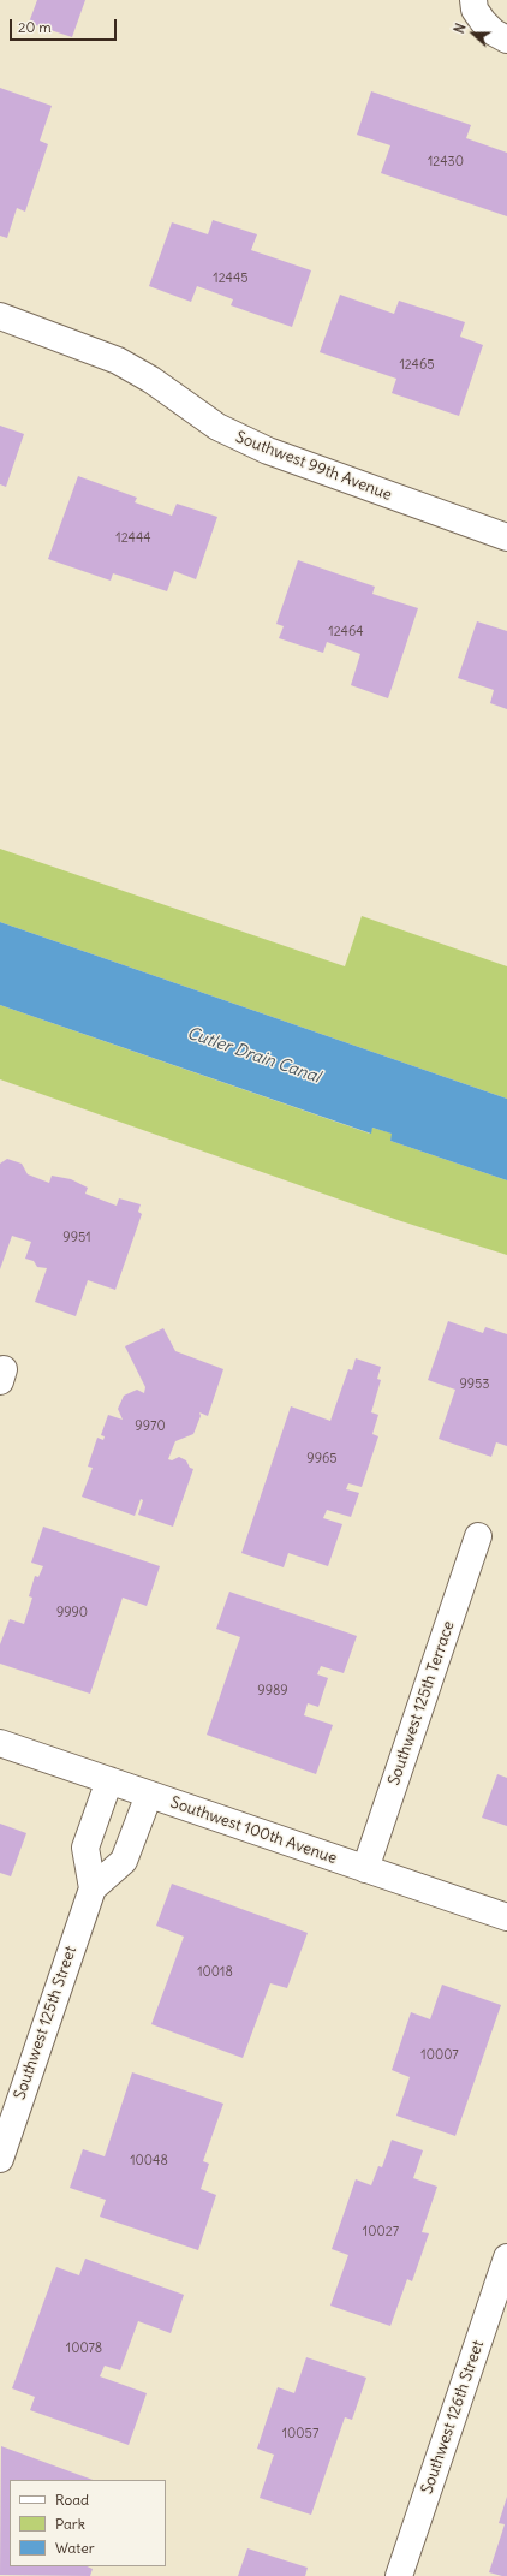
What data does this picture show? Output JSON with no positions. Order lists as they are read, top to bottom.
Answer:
{
  "streets": {
    "street": [
      "Southwest 99th Avenue",
      "Southwest 125th Terrace",
      "Southwest 100th Avenue",
      "Southwest 125th Street",
      "Southwest 126th Street"
    ]
  },
  "crossings": [
    ["Southwest 125th Terrace", "Southwest 100th Avenue"],
    ["Southwest 100th Avenue", "Southwest 125th Street"]
  ],
  "water": ["Cutler Drain Canal"],
  "house_numbers": [
    "12430",
    "12445",
    "12465",
    "12444",
    "12464",
    "9951",
    "9953",
    "9970",
    "9965",
    "9990",
    "9989",
    "10018",
    "10007",
    "10048",
    "10027",
    "10078",
    "10057"
  ],
  "legend": ["Road", "Park", "Water"],
  "scale_bar": "20 m",
  "north": "left"
}
